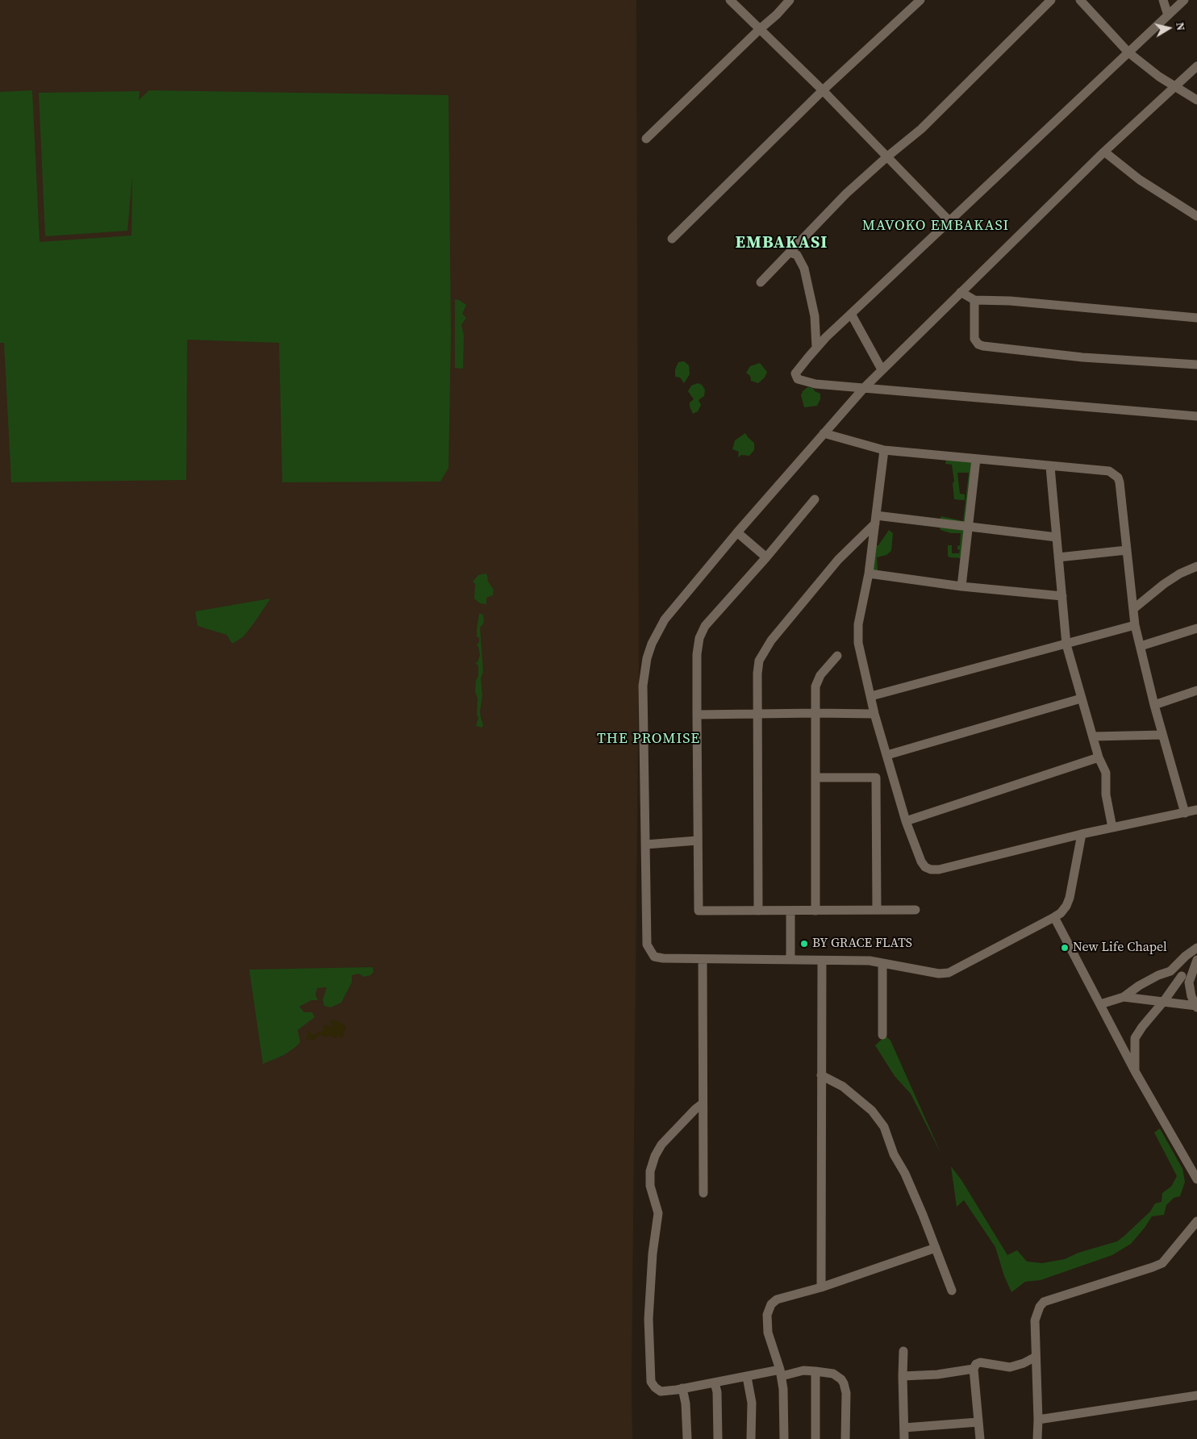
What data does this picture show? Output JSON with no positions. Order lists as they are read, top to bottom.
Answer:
{
  "districts": ["MAVOKO EMBAKASI", "EMBAKASI", "THE PROMISE"],
  "places": ["BY GRACE FLATS", "New Life Chapel"],
  "north": "right"
}
